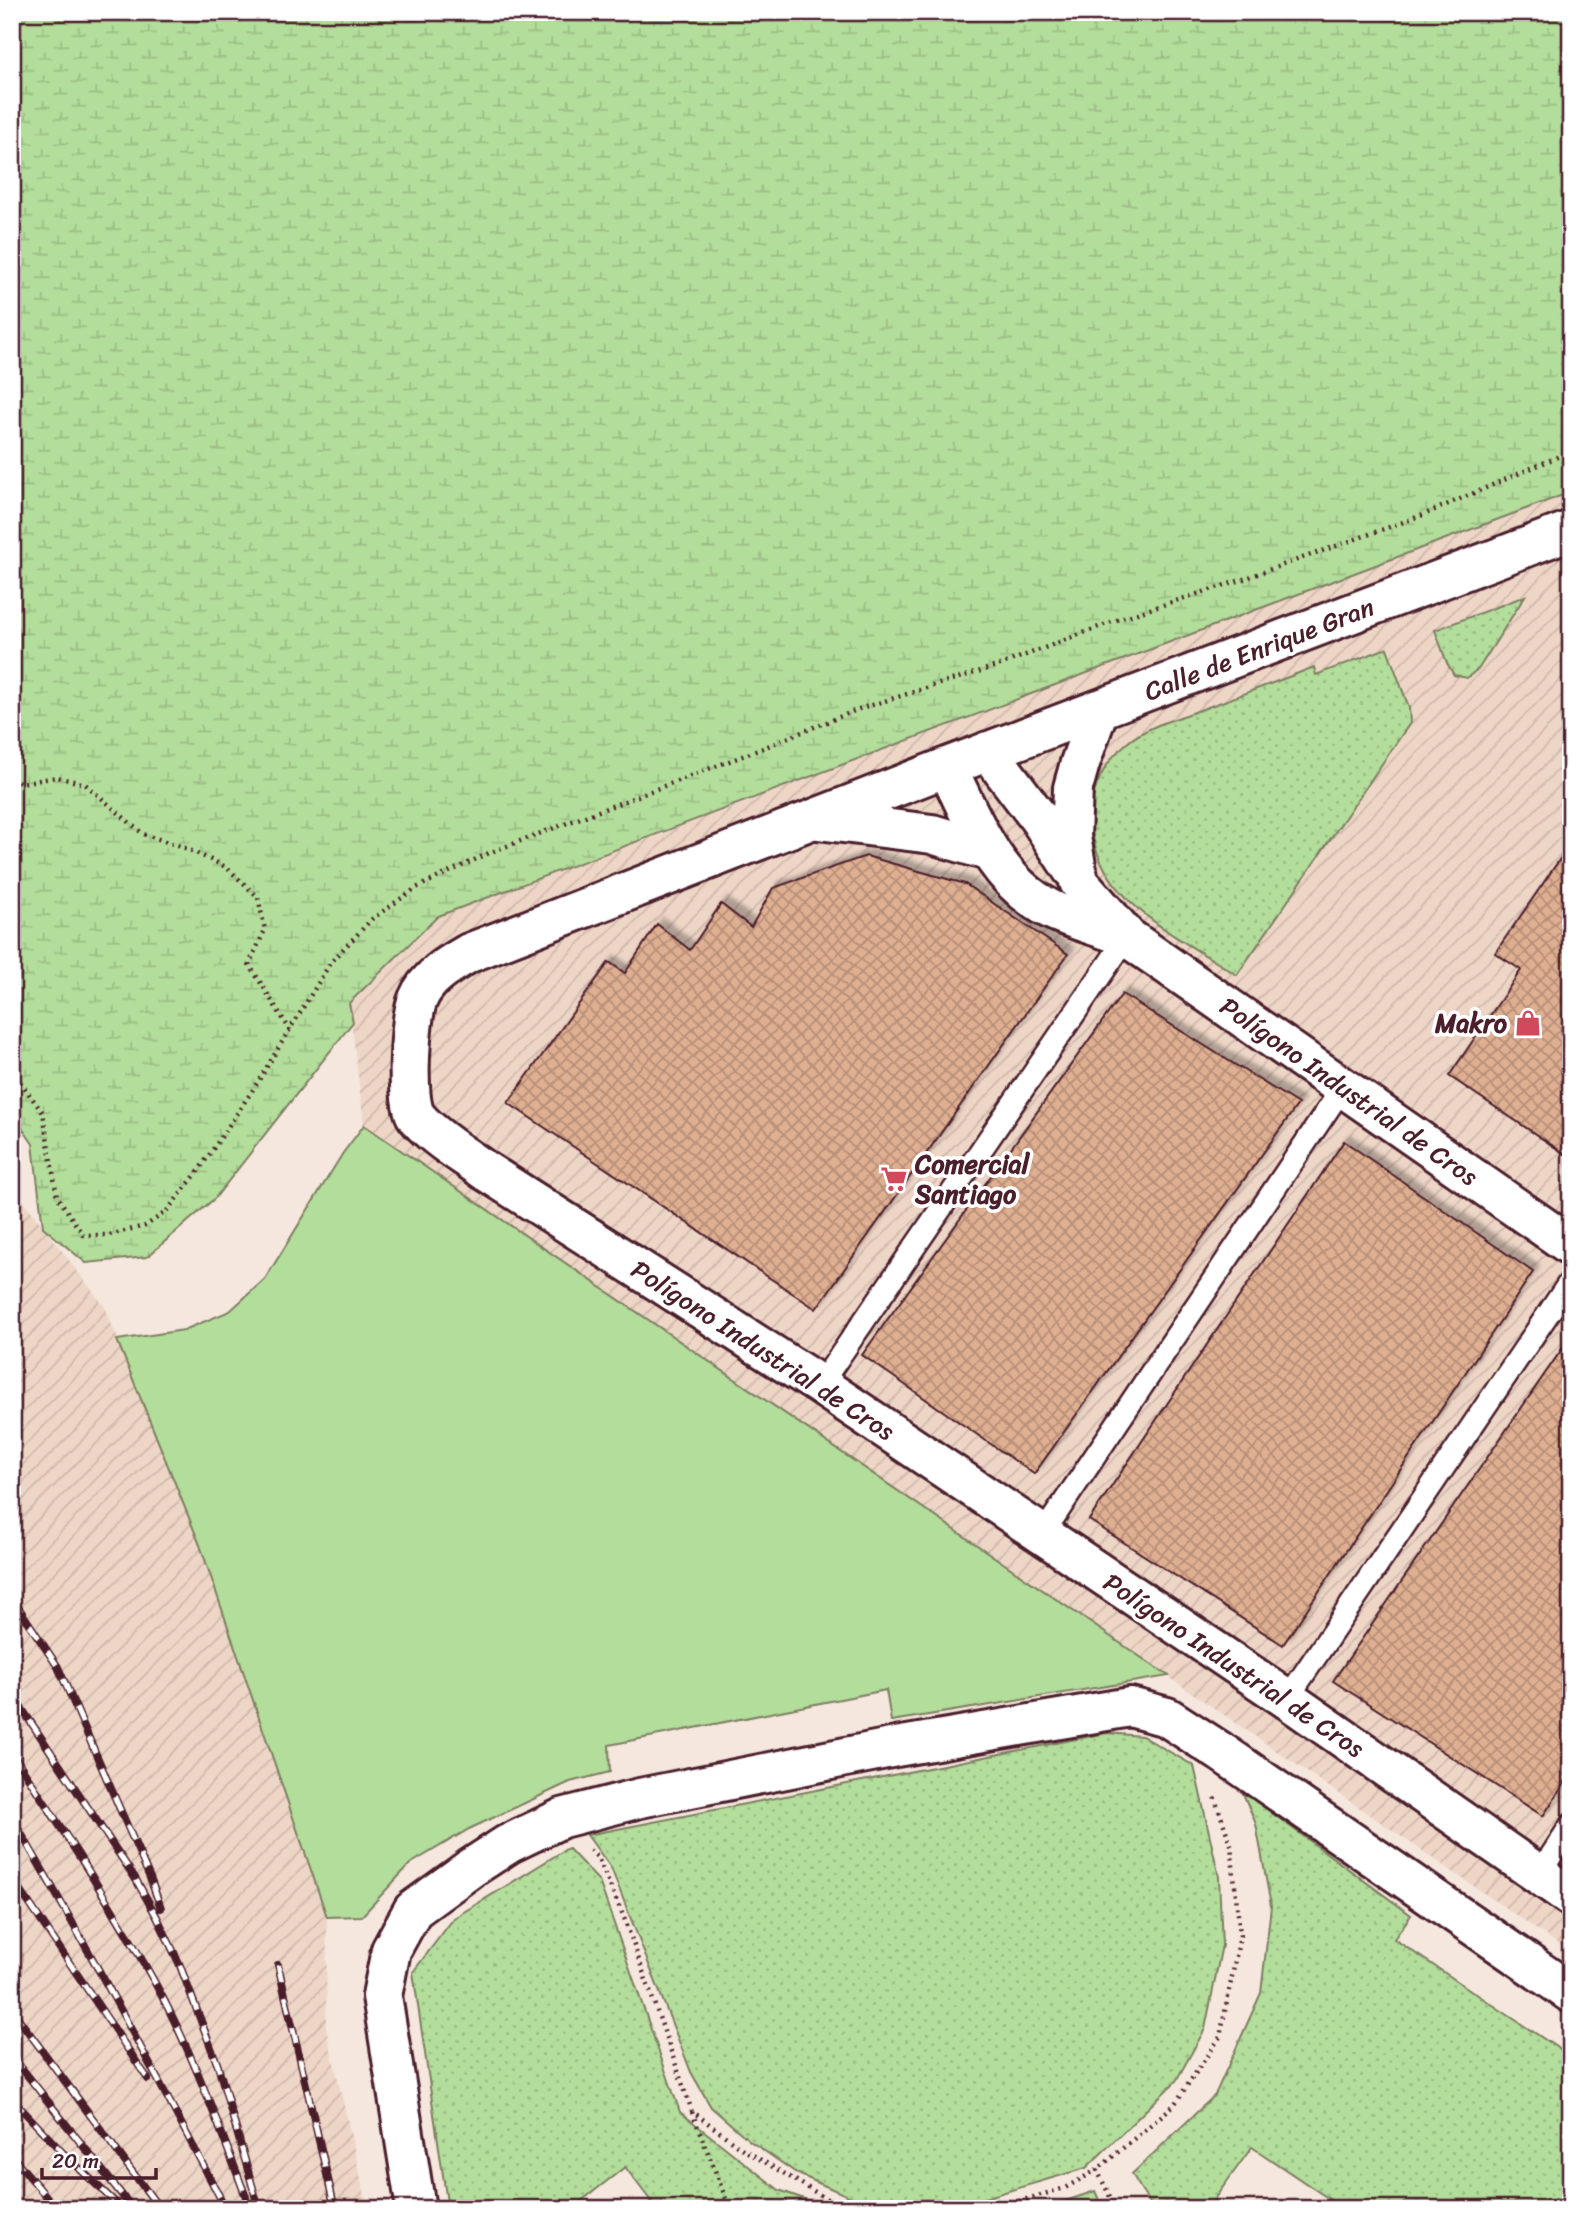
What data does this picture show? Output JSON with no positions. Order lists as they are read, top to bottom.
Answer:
{
  "streets": {
    "street": ["Calle de Enrique Gran", "Polígono Industrial de Cros"]
  },
  "crossings": [
    ["Calle de Enrique Gran", "Polígono Industrial de Cros"]
  ],
  "places": {
    "shop": ["Makro"],
    "supermarket": ["Comercial Santiago"]
  },
  "scale_bar": "20 m"
}
